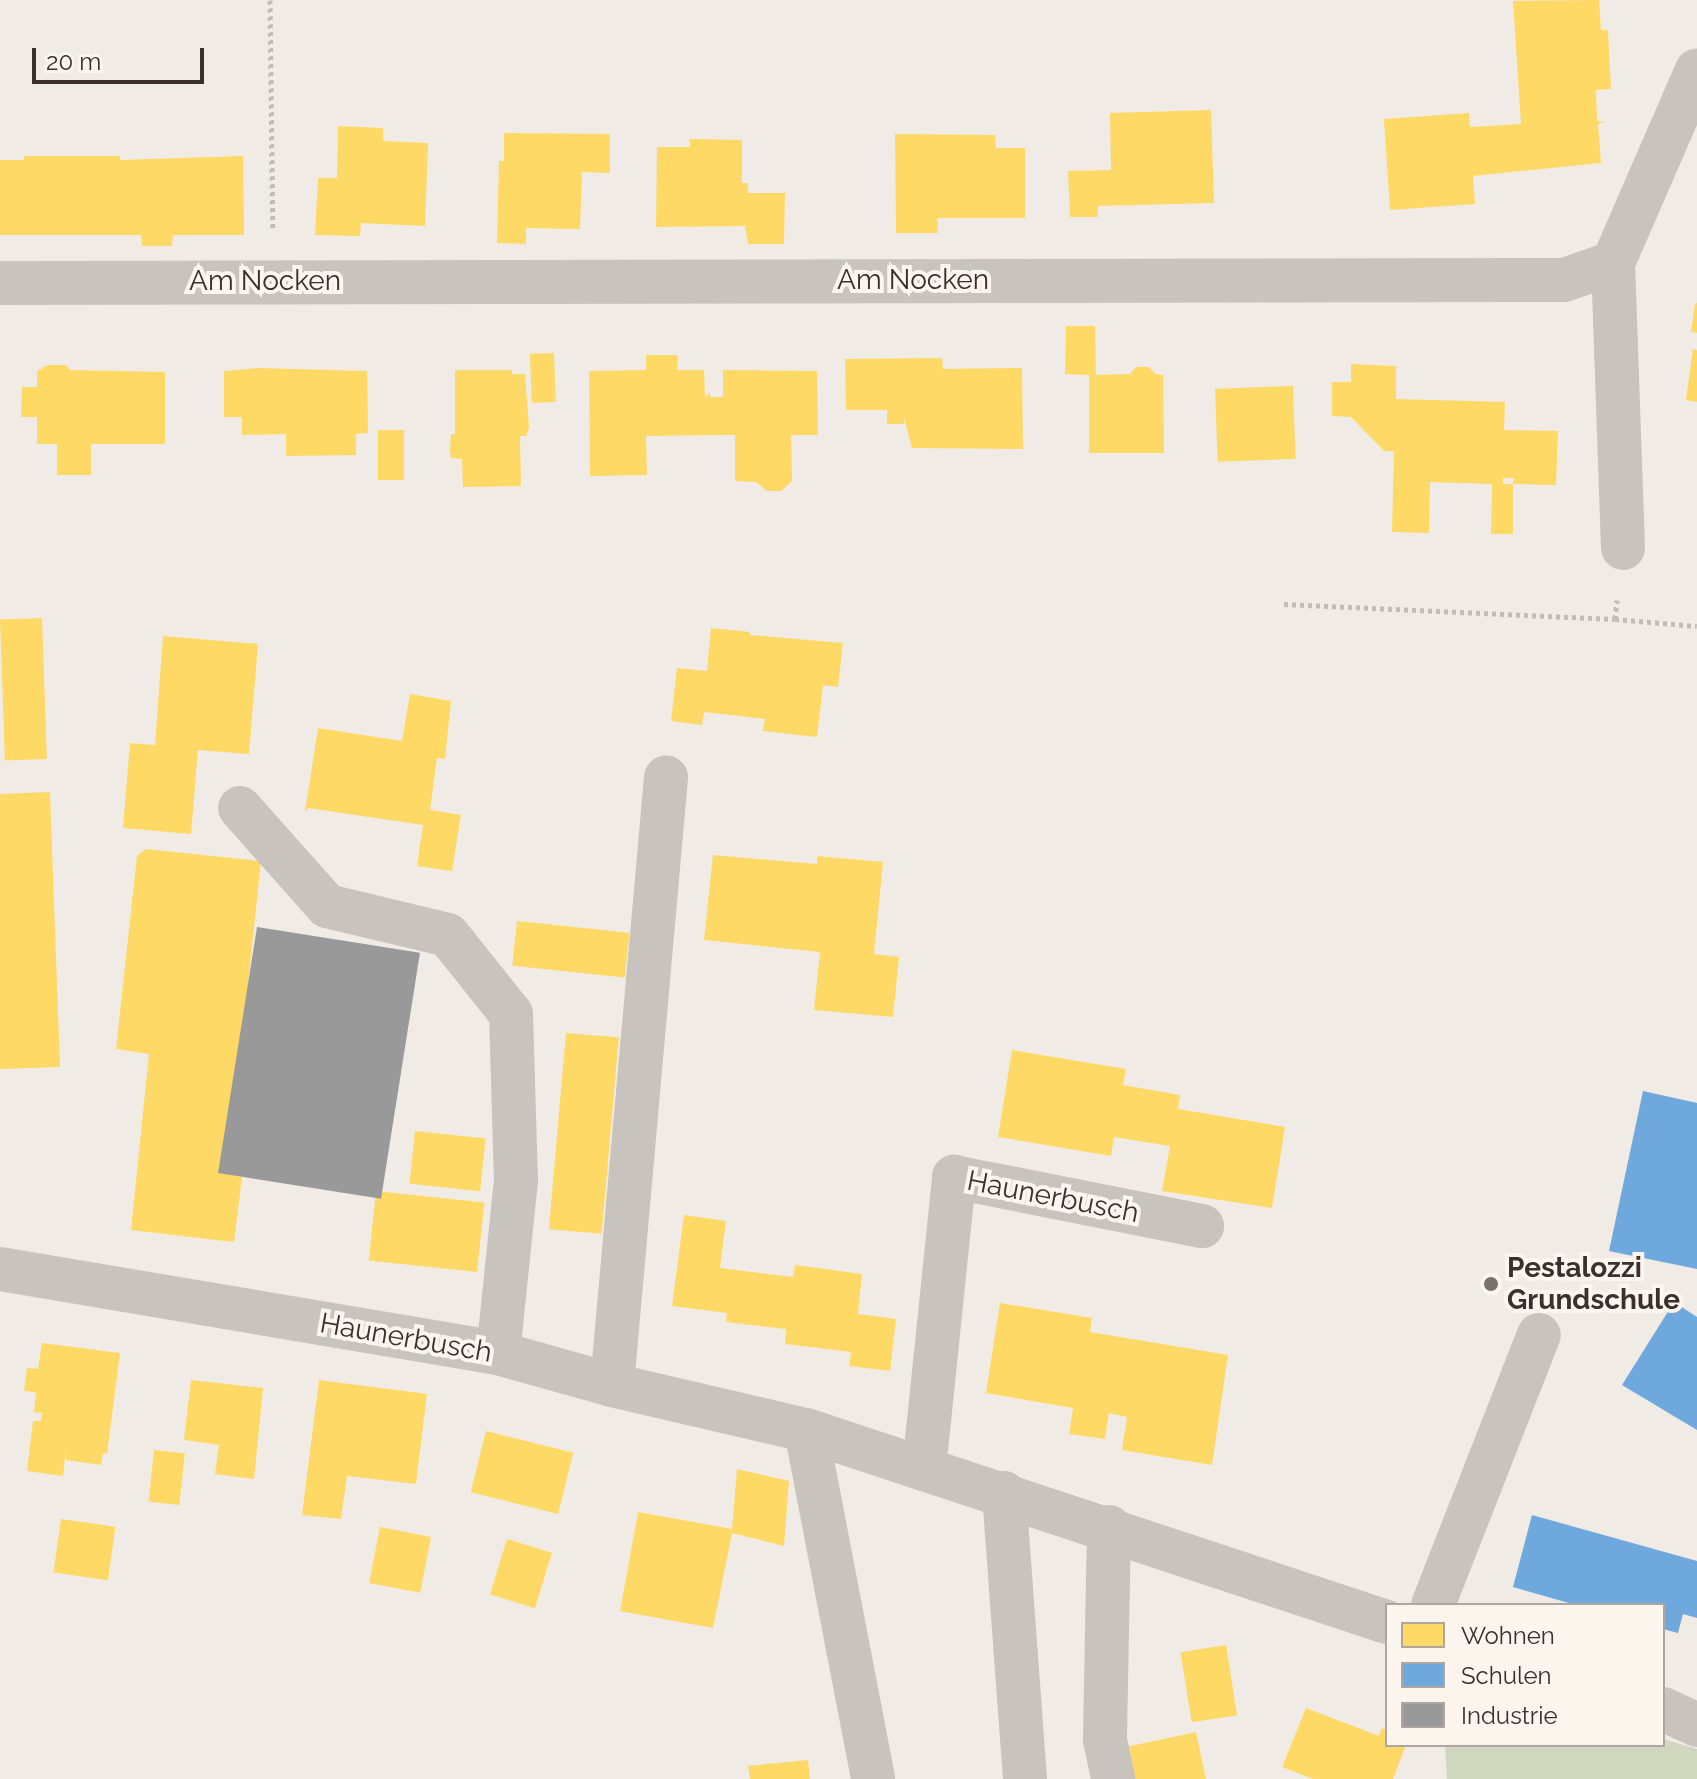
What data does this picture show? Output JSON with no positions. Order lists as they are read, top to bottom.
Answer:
{
  "streets": {
    "street": ["Am Nocken", "Haunerbusch"]
  },
  "places": ["Pestalozzi Grundschule"],
  "legend": ["Wohnen", "Schulen", "Industrie"],
  "scale_bar": "20 m"
}
